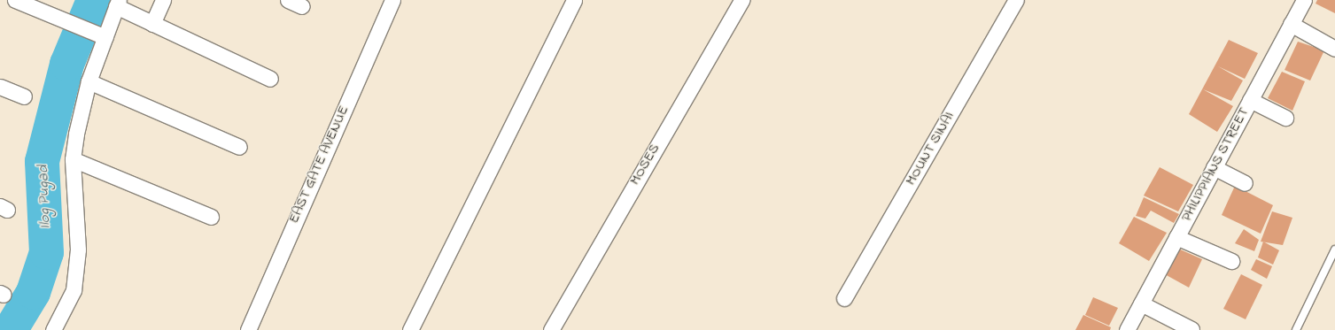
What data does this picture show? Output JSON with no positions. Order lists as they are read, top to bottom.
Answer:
{
  "streets": {
    "street": [
      "MOUNT SINAI",
      "EAST GATE AVENUE",
      "MOSES",
      "PHILIPPIANS STREET"
    ]
  },
  "water": ["Ilog Pugad"]
}
